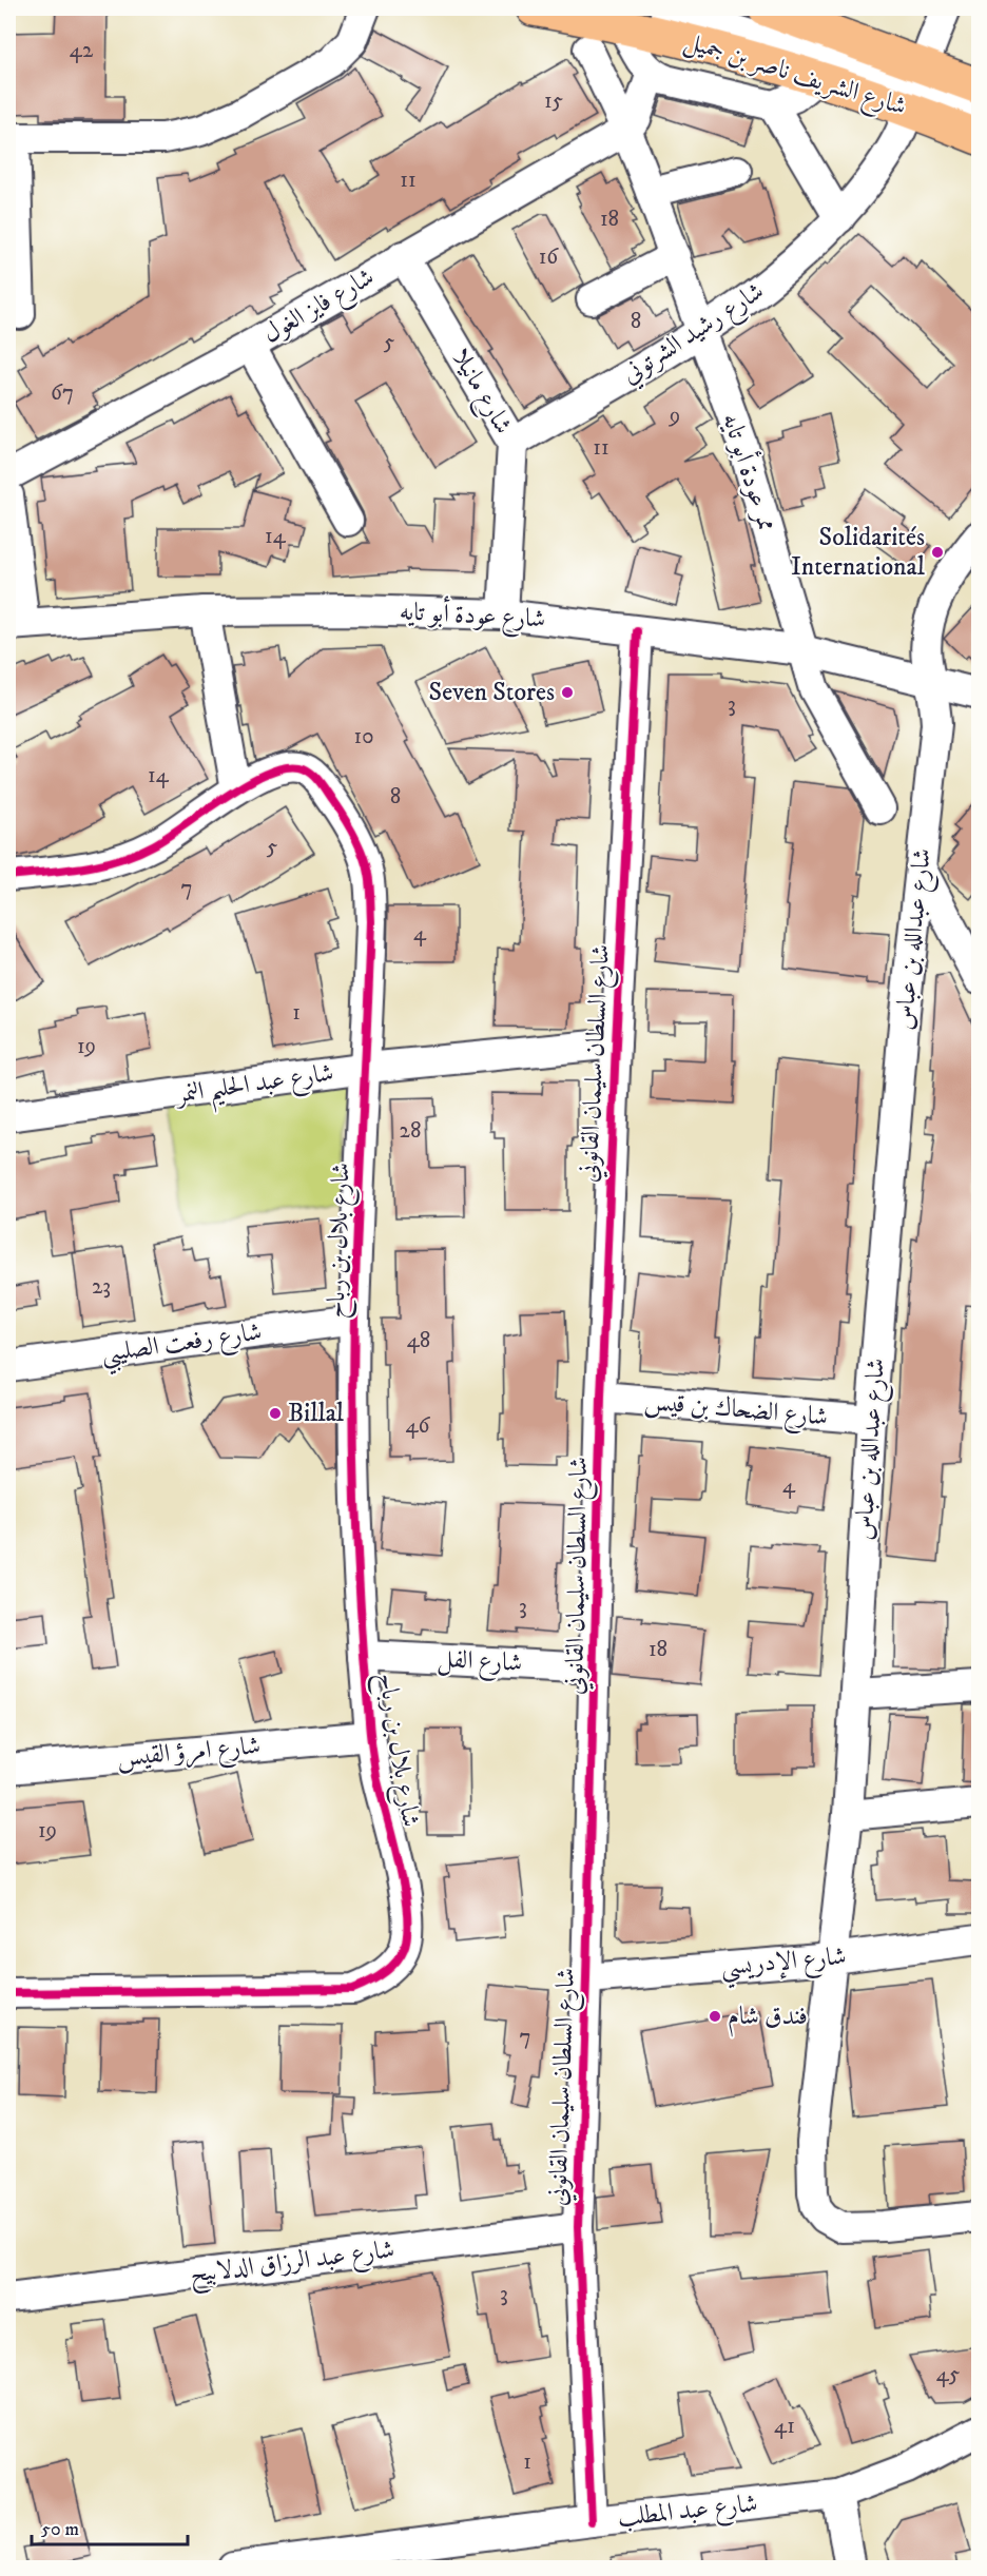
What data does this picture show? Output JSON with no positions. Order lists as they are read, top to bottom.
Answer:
{
  "streets": {
    "main road": ["شارع الشريف ناصر بن جميل"],
    "street": [
      "شارع فايز الغول",
      "شارع رشيد الشرتوني",
      "شارع مانيلا",
      "ممر عودة أبو تايه",
      "شارع عودة أبو تايه",
      "شارع عبدالله بن عباس",
      "شارع السلطان سليمان القانوني",
      "شارع عبد الحليم النمر",
      "شارع بلال بن رباح",
      "شارع رفعت الصليبي",
      "شارع الضحاك بن قيس",
      "شارع الفل",
      "شارع امرؤ القيس",
      "شارع الإدريسي",
      "شارع عبد الرزاق الدلابيح",
      "شارع عبد المطلب"
    ]
  },
  "crossings": [
    ["شارع الشريف ناصر بن جميل", "شارع رشيد الشرتوني"],
    ["شارع فايز الغول", "شارع مانيلا"],
    ["شارع فايز الغول", "ممر عودة أبو تايه"],
    ["شارع رشيد الشرتوني", "شارع مانيلا"],
    ["شارع رشيد الشرتوني", "ممر عودة أبو تايه"],
    ["شارع مانيلا", "شارع عودة أبو تايه"],
    ["ممر عودة أبو تايه", "شارع عودة أبو تايه"],
    ["شارع عودة أبو تايه", "شارع عبدالله بن عباس"],
    ["شارع عودة أبو تايه", "شارع السلطان سليمان القانوني"],
    ["شارع عبدالله بن عباس", "شارع الضحاك بن قيس"],
    ["شارع عبدالله بن عباس", "شارع الإدريسي"],
    ["شارع السلطان سليمان القانوني", "شارع عبد الحليم النمر"],
    ["شارع السلطان سليمان القانوني", "شارع الضحاك بن قيس"],
    ["شارع السلطان سليمان القانوني", "شارع الفل"],
    ["شارع السلطان سليمان القانوني", "شارع الإدريسي"],
    ["شارع السلطان سليمان القانوني", "شارع عبد الرزاق الدلابيح"],
    ["شارع السلطان سليمان القانوني", "شارع عبد المطلب"],
    ["شارع عبد الحليم النمر", "شارع بلال بن رباح"],
    ["شارع بلال بن رباح", "شارع رفعت الصليبي"],
    ["شارع بلال بن رباح", "شارع الفل"],
    ["شارع بلال بن رباح", "شارع امرؤ القيس"]
  ],
  "places": [
    "Solidarités International",
    "Seven Stores",
    "Billal",
    "فندق شام"
  ],
  "house_numbers": [
    "42",
    "15",
    "11",
    "18",
    "16",
    "8",
    "5",
    "67",
    "9",
    "11",
    "14",
    "3",
    "10",
    "14",
    "8",
    "5",
    "7",
    "4",
    "1",
    "19",
    "28",
    "23",
    "48",
    "46",
    "4",
    "3",
    "18",
    "19",
    "7",
    "3",
    "45",
    "41",
    "1"
  ],
  "scale_bar": "50 m"
}
